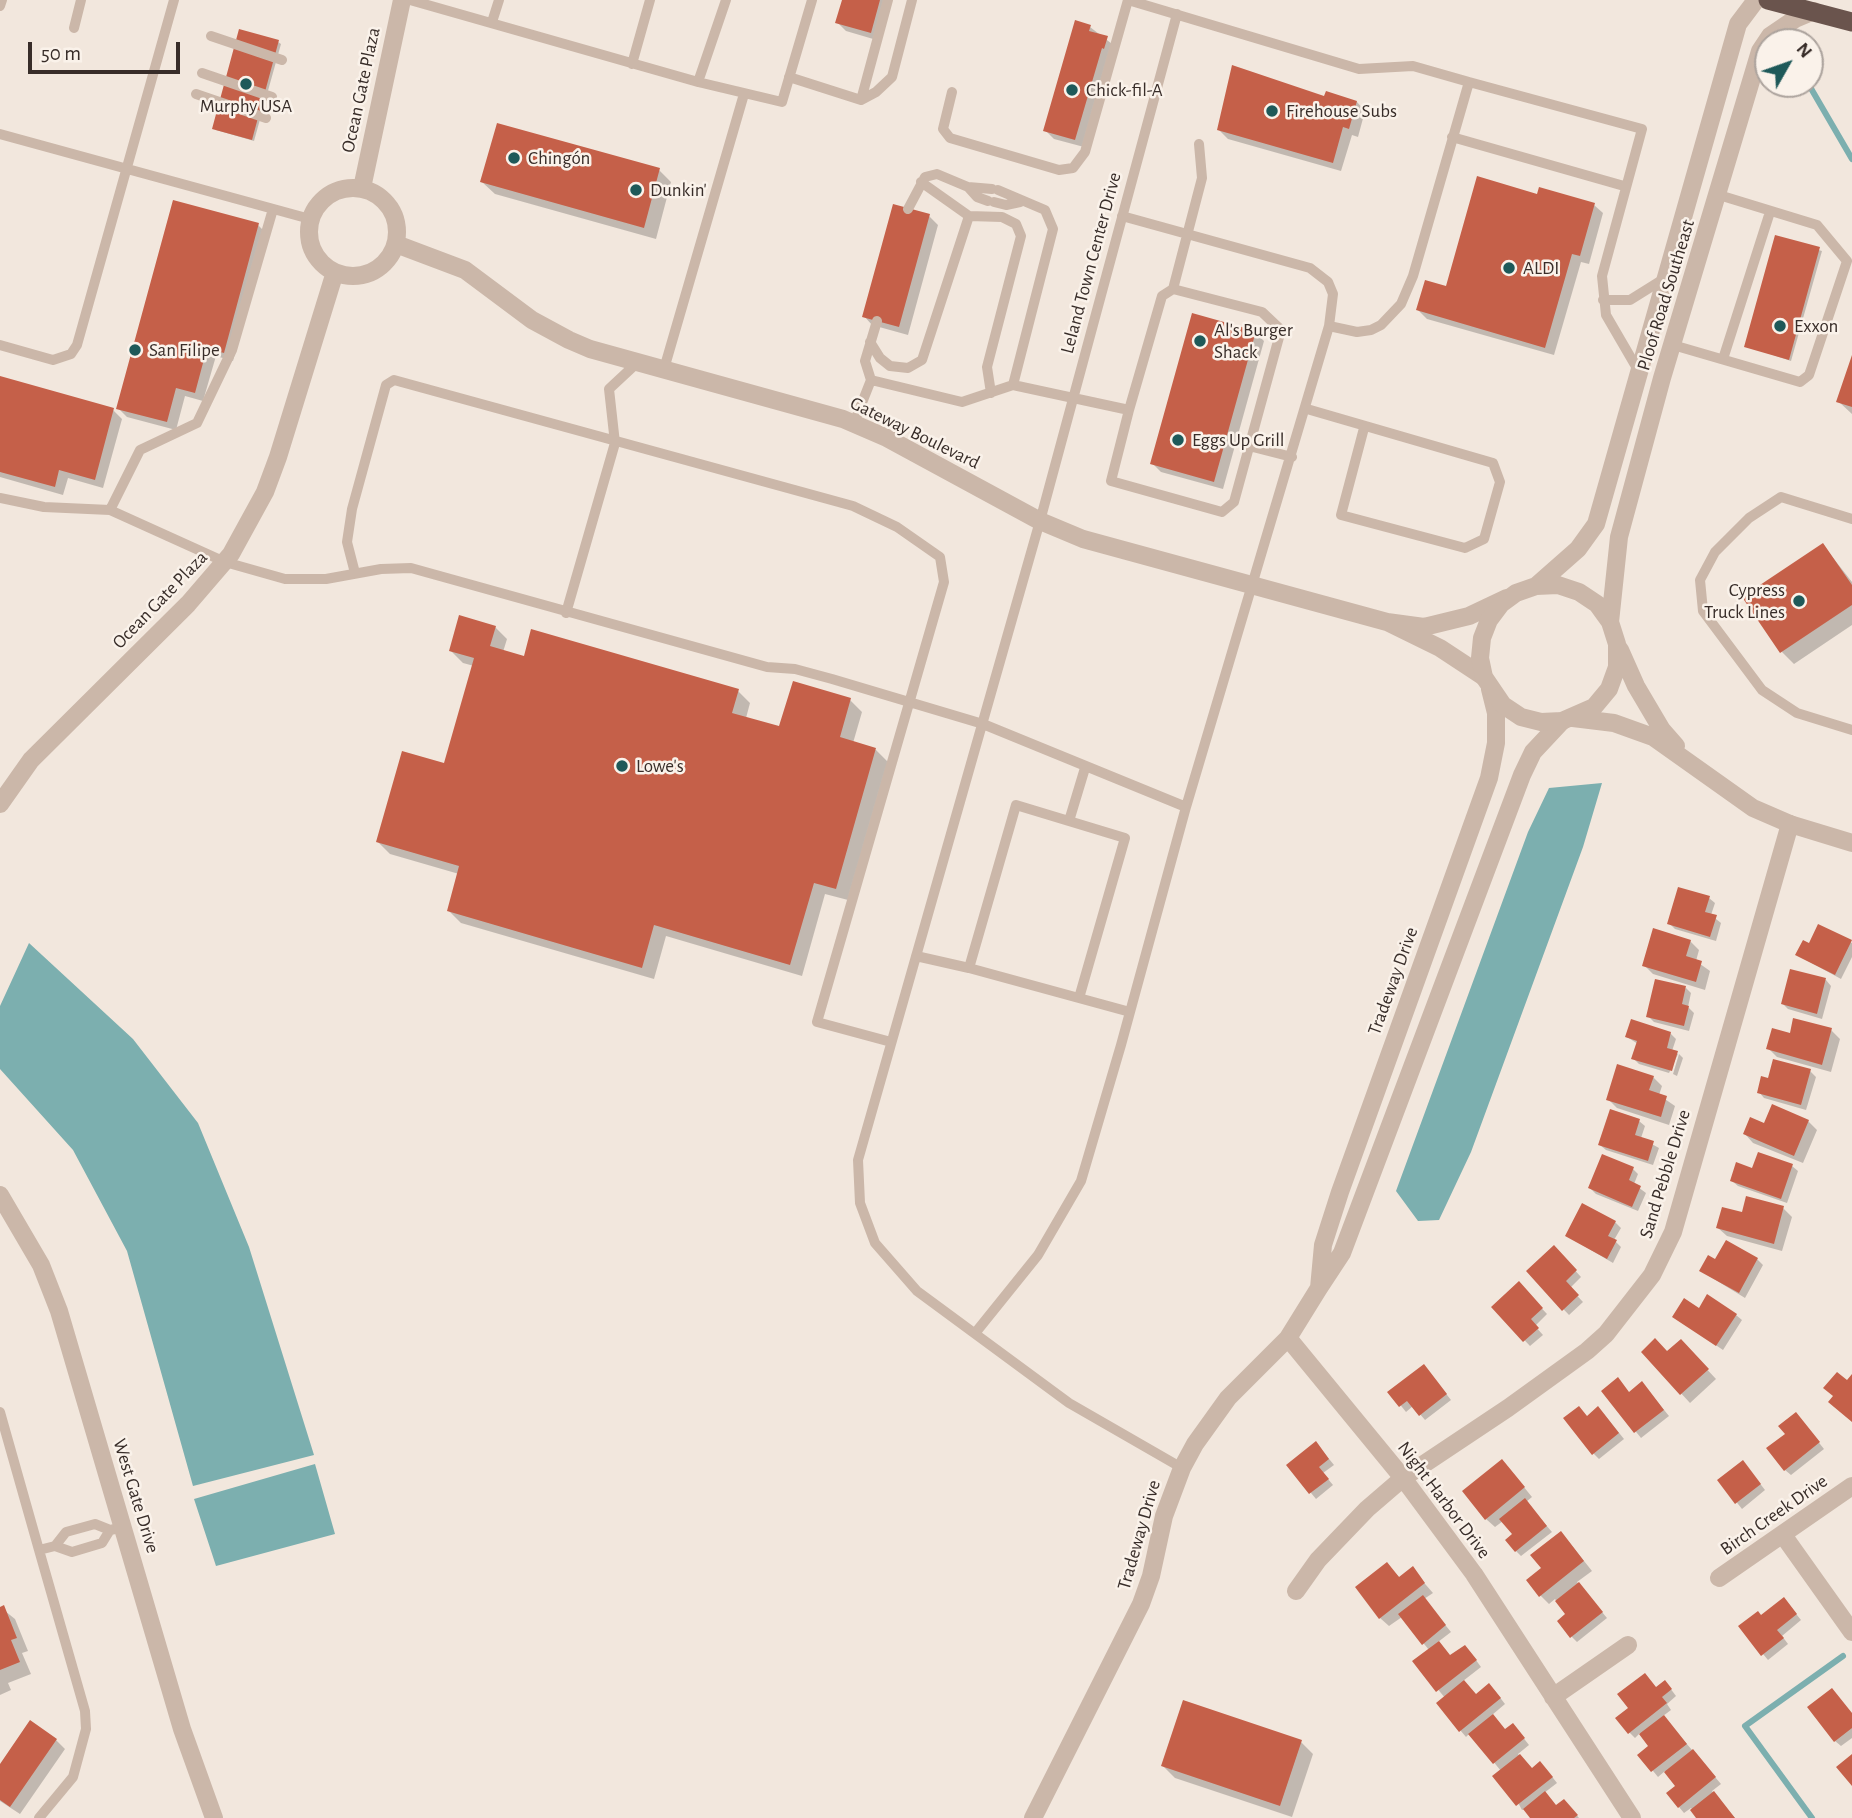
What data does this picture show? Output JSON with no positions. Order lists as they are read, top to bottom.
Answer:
{
  "streets": {
    "street": [
      "Ocean Gate Plaza",
      "Ploof Road Southeast",
      "Gateway Boulevard",
      "Tradeway Drive",
      "Sand Pebble Drive",
      "West Gate Drive",
      "Night Harbor Drive",
      "Birch Creek Drive"
    ],
    "lane": ["Leland Town Center Drive"]
  },
  "crossings": [
    ["Ocean Gate Plaza", "Gateway Boulevard"],
    ["Leland Town Center Drive", "Gateway Boulevard"],
    ["Leland Town Center Drive", "Tradeway Drive"],
    ["Ploof Road Southeast", "Tradeway Drive"],
    ["Tradeway Drive", "Night Harbor Drive"],
    ["Sand Pebble Drive", "Night Harbor Drive"]
  ],
  "places": [
    "Murphy USA",
    "Chick-fil-A",
    "Firehouse Subs",
    "Chingón",
    "Dunkin'",
    "ALDI",
    "Exxon",
    "Al's Burger Shack",
    "San Filipe",
    "Eggs Up Grill",
    "Cypress Truck Lines",
    "Lowe's"
  ],
  "scale_bar": "50 m",
  "north": "top right"
}
